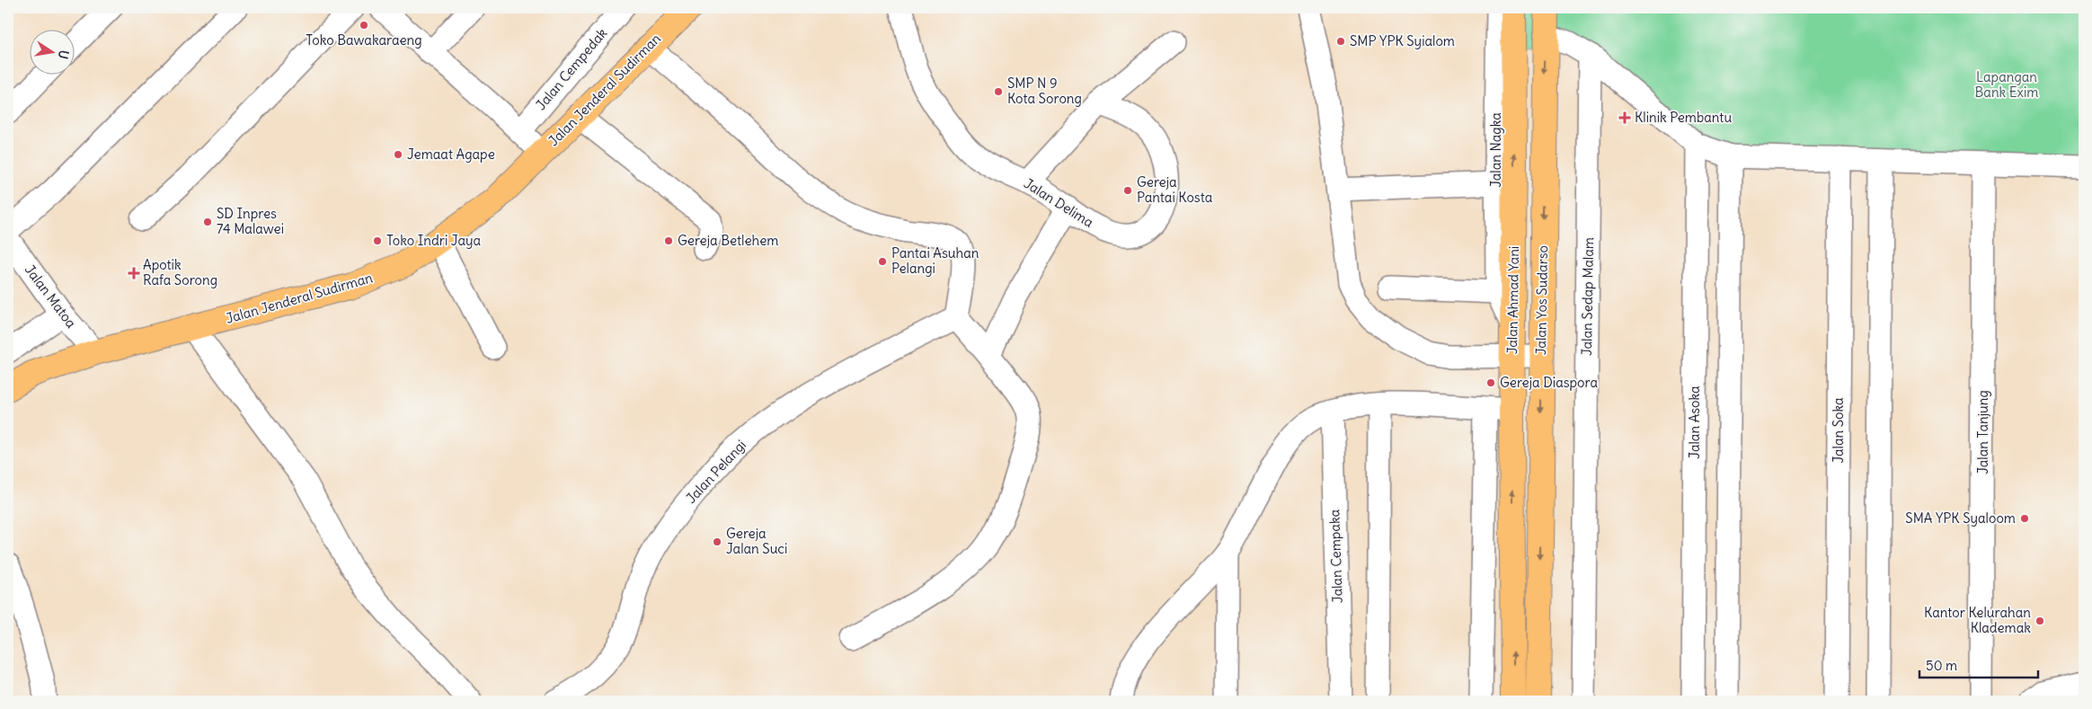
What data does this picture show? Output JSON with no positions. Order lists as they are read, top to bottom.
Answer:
{
  "streets": {
    "main road": ["Jalan Jenderal Sudirman", "Jalan Ahmad Yani", "Jalan Yos Sudarso"],
    "street": [
      "Jalan Cempedak",
      "Jalan Nagka",
      "Jalan Delima",
      "Jalan Matoa",
      "Jalan Sedap Malam",
      "Jalan Asoka",
      "Jalan Soka",
      "Jalan Tanjung",
      "Jalan Pelangi",
      "Jalan Cempaka"
    ]
  },
  "crossings": [
    ["Jalan Jenderal Sudirman", "Jalan Matoa"]
  ],
  "one_way": ["Jalan Ahmad Yani", "Jalan Yos Sudarso"],
  "parks": ["Lapangan Bank Exim"],
  "places": {
    "other": [
      "Toko Bawakaraeng",
      "SMP YPK Syialom",
      "SMP N 9 Kota Sorong",
      "Jemaat Agape",
      "Gereja Pantai Kosta",
      "SD Inpres 74 Malawei",
      "Toko Indri Jaya",
      "Gereja Betlehem",
      "Pantai Asuhan Pelangi",
      "Gereja Diaspora",
      "SMA YPK Syaloom",
      "Gereja Jalan Suci",
      "Kantor Kelurahan Klademak"
    ],
    "health": ["Klinik Pembantu", "Apotik Rafa Sorong"]
  },
  "scale_bar": "50 m",
  "north": "right"
}
